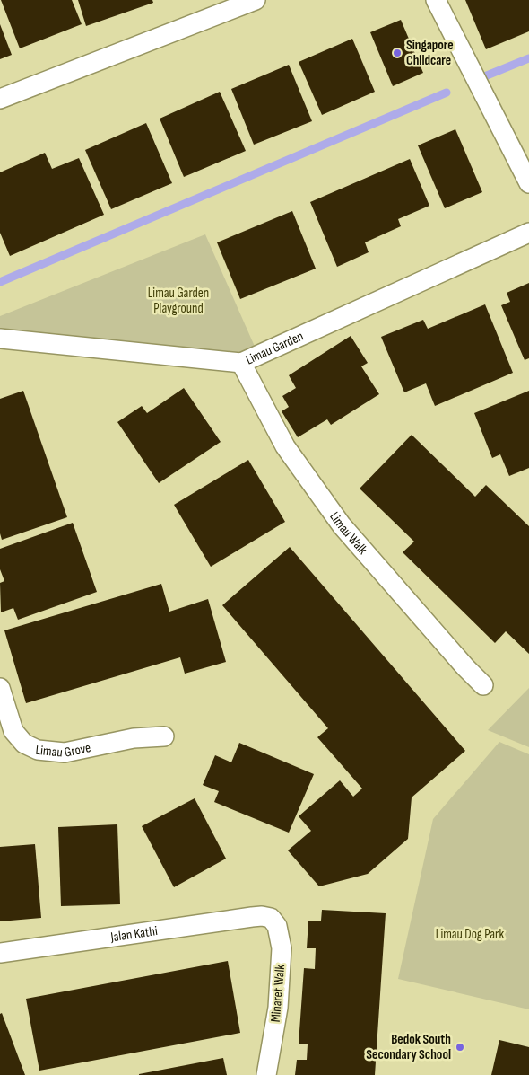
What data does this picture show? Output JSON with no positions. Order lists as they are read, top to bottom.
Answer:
{
  "streets": {
    "street": [
      "Limau Garden",
      "Limau Walk",
      "Limau Grove",
      "Jalan Kathi",
      "Minaret Walk"
    ]
  },
  "crossings": [
    ["Limau Garden", "Limau Walk"],
    ["Jalan Kathi", "Minaret Walk"]
  ],
  "parks": ["Limau Garden Playground", "Limau Dog Park"],
  "places": ["Singapore Childcare", "Bedok South Secondary School"]
}
